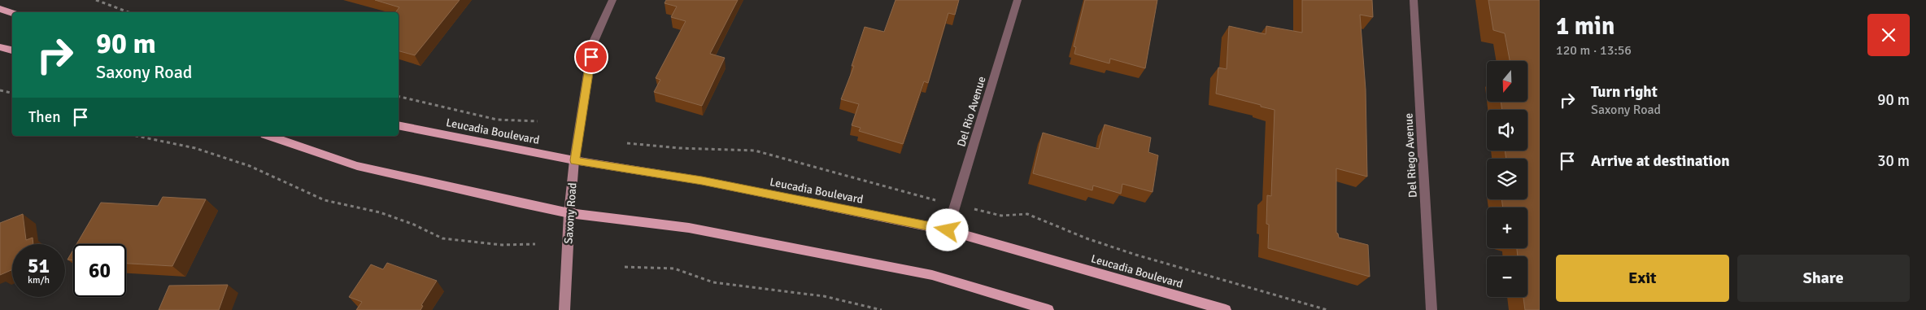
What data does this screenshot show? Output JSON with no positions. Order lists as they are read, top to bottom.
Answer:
{
  "streets": {
    "main road": ["Leucadia Boulevard", "Saxony Road"],
    "street": ["Del Rio Avenue", "Del Riego Avenue"]
  },
  "crossings": [
    ["Del Rio Avenue", "Leucadia Boulevard"],
    ["Leucadia Boulevard", "Saxony Road"]
  ],
  "north": "bottom",
  "page": {
    "heading": ["1 min", "120 m · 13:56"],
    "turn": ["90 m", "Saxony Road"],
    "map_buttons": ["+", "−"],
    "list": [
      {
        "name": "Turn right",
        "note": "Saxony Road",
        "value": "90 m"
      },
      {
        "name": "Arrive at destination",
        "value": "30 m"
      }
    ],
    "then": "Then",
    "speed": "51 km/h",
    "limit": "60",
    "buttons": ["Exit", "Share"]
  }
}
